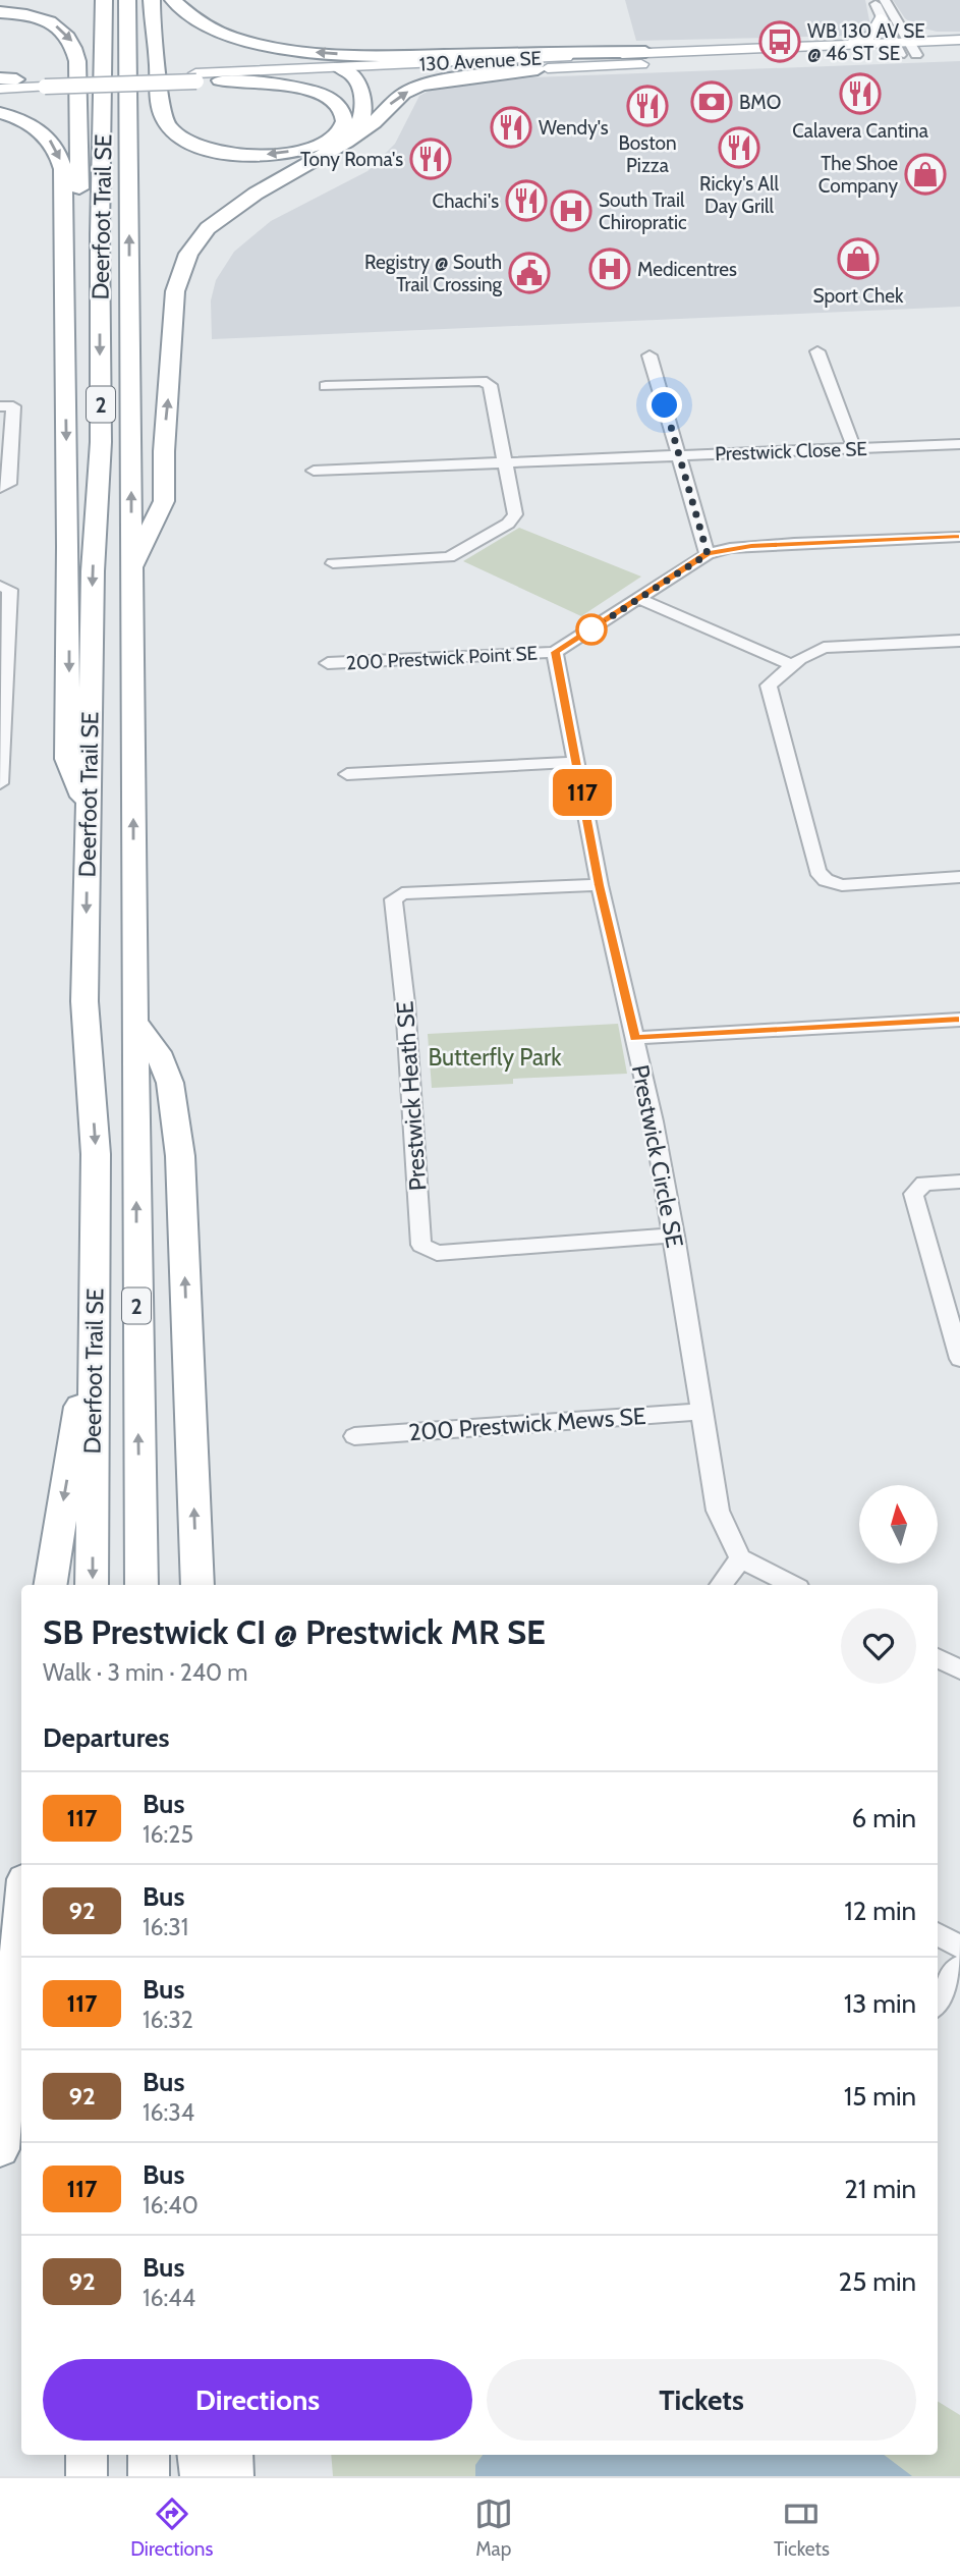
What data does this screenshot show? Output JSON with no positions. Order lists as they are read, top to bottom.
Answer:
{
  "streets": {
    "highway": ["Deerfoot Trail SE", "2"],
    "main road": ["130 Avenue SE"],
    "street": [
      "Prestwick Close SE",
      "200 Prestwick Point SE",
      "Prestwick Heath SE",
      "Prestwick Circle SE",
      "200 Prestwick Mews SE"
    ]
  },
  "crossings": [
    ["200 Prestwick Point SE", "Prestwick Circle SE"],
    ["Prestwick Heath SE", "Prestwick Circle SE"],
    ["Prestwick Circle SE", "200 Prestwick Mews SE"]
  ],
  "parks": ["Butterfly Park"],
  "places": {
    "bus stop": ["WB 130 AV SE @ 46 ST SE"],
    "restaurant": [
      "Calavera Cantina",
      "Boston Pizza",
      "Wendy's",
      "Ricky's All Day Grill",
      "Tony Roma's",
      "Chachi's"
    ],
    "bank": ["BMO"],
    "shop": ["The Shoe Company", "Sport Chek"],
    "hospital": ["South Trail Chiropratic", "Medicentres"],
    "public building": ["Registry @ South Trail Crossing"]
  },
  "lines": ["bus line 117"],
  "north": "top",
  "page": {
    "on_map": "117",
    "heading": [
      ["SB Prestwick CI @ Prestwick MR SE", "Walk · 3 min · 240 m"],
      "Departures"
    ],
    "list": [
      {
        "mark": "117",
        "name": "Bus",
        "note": "16:25",
        "value": "6 min"
      },
      {
        "mark": "92",
        "name": "Bus",
        "note": "16:31",
        "value": "12 min"
      },
      {
        "mark": "117",
        "name": "Bus",
        "note": "16:32",
        "value": "13 min"
      },
      {
        "mark": "92",
        "name": "Bus",
        "note": "16:34",
        "value": "15 min"
      },
      {
        "mark": "117",
        "name": "Bus",
        "note": "16:40",
        "value": "21 min"
      },
      {
        "mark": "92",
        "name": "Bus",
        "note": "16:44",
        "value": "25 min"
      }
    ],
    "buttons": ["Directions", "Tickets"],
    "tabs": ["Directions", "Map", "Tickets"]
  }
}
